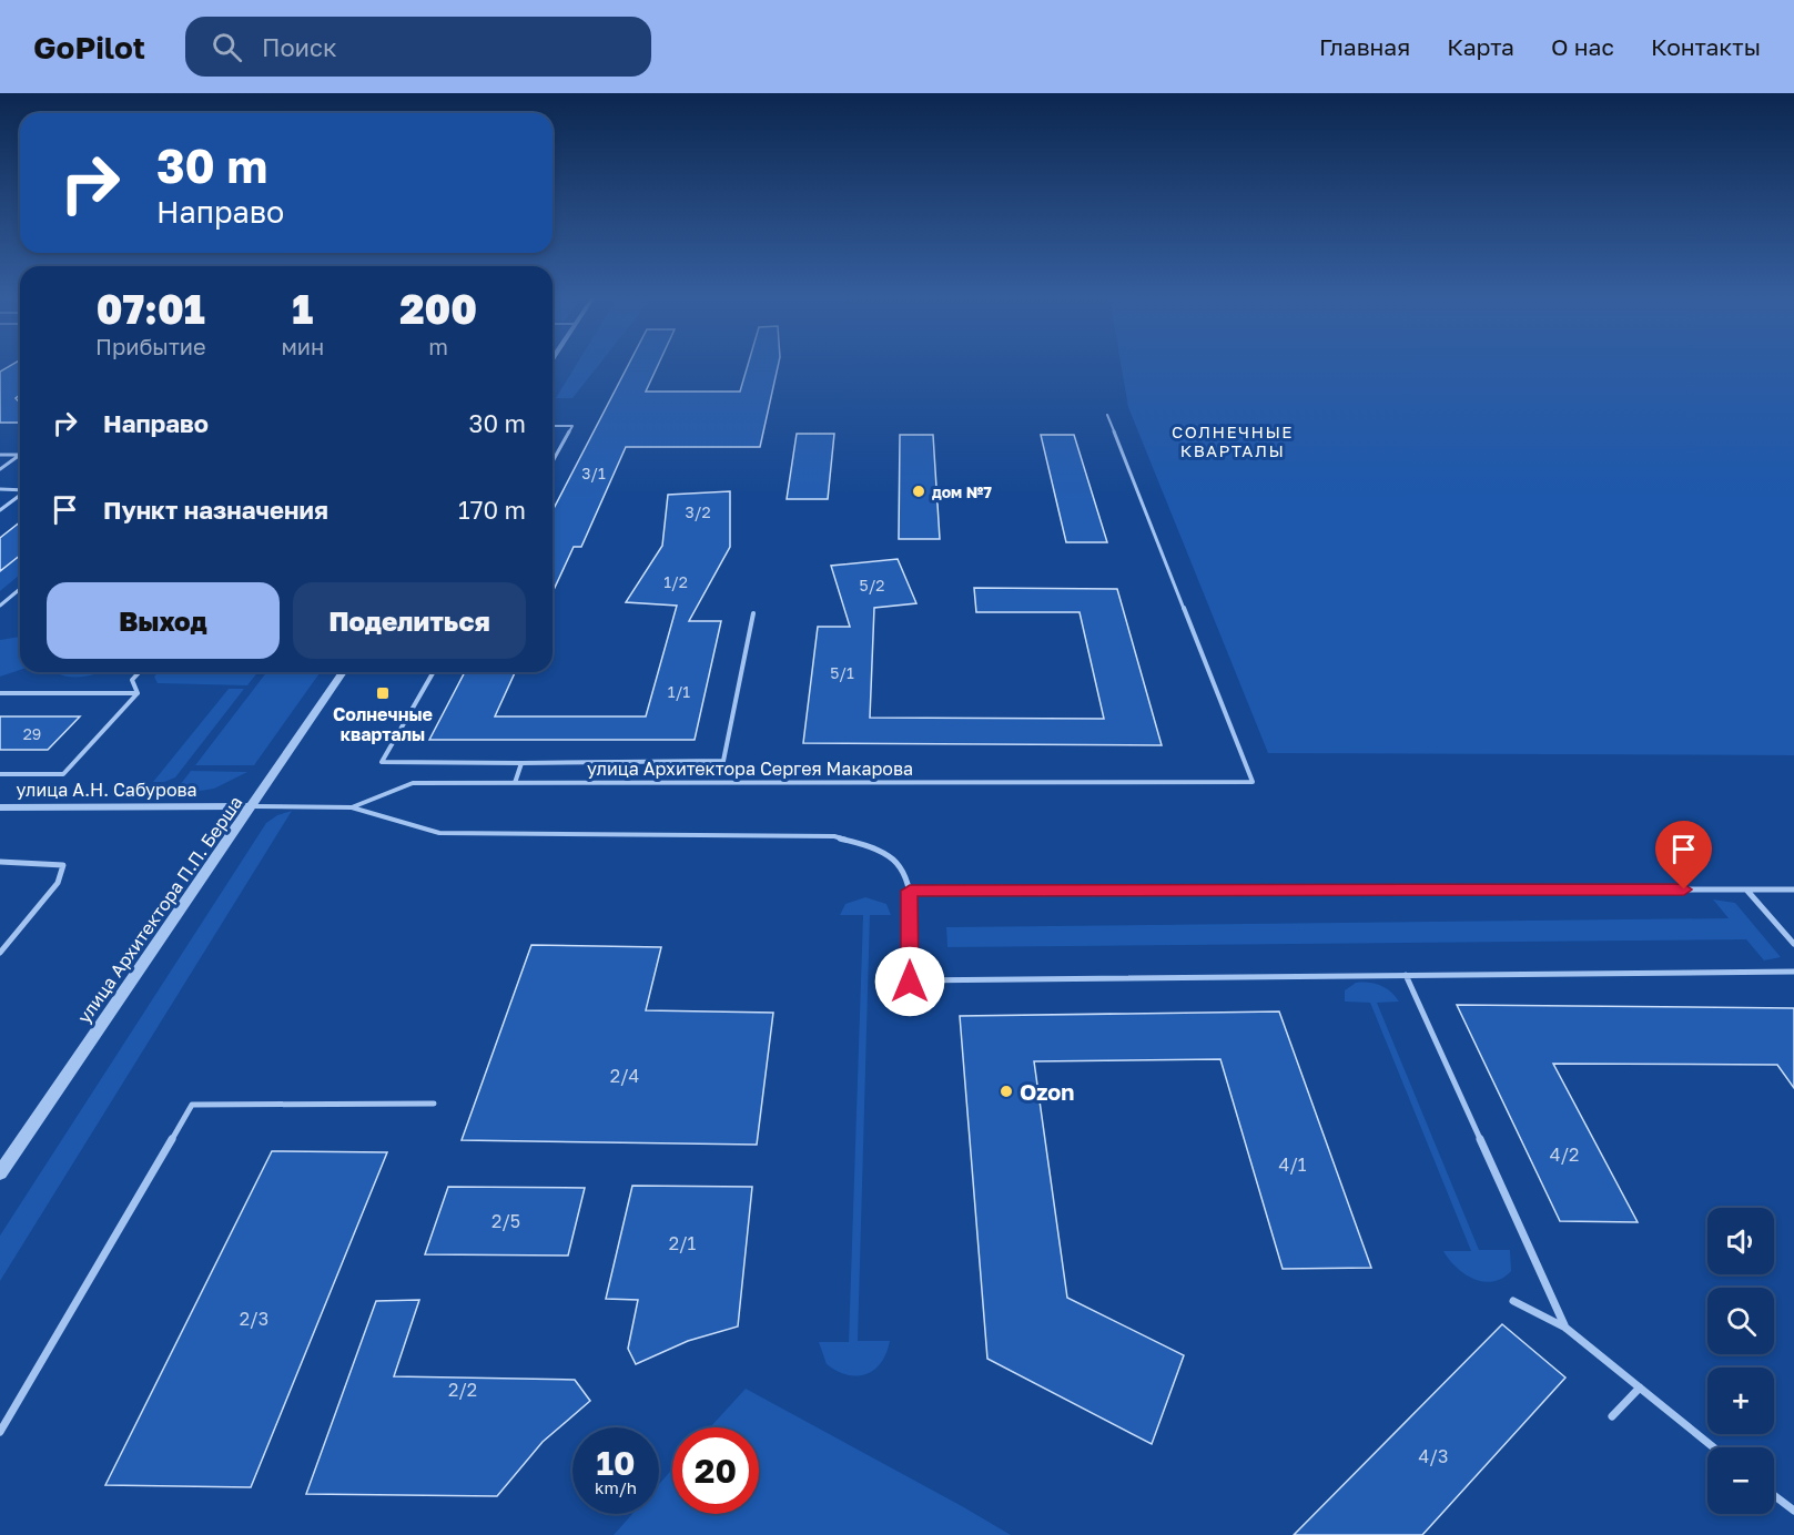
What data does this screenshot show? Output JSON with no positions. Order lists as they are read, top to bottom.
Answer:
{
  "streets": {
    "street": ["улица А.Н. Сабурова", "улица Архитектора П.П. Берша"],
    "lane": ["улица Архитектора Сергея Макарова"]
  },
  "crossings": [
    ["улица Архитектора Сергея Макарова", "улица А.Н. Сабурова"],
    ["улица Архитектора Сергея Макарова", "улица Архитектора П.П. Берша"],
    ["улица А.Н. Сабурова", "улица Архитектора П.П. Берша"]
  ],
  "districts": ["СОЛНЕЧНЫЕ КВАРТАЛЫ"],
  "places": {
    "other": ["дом №7", "Ozon"],
    "transit": ["Солнечные кварталы"]
  },
  "house_numbers": [
    "3/1",
    "3/2",
    "1/2",
    "5/2",
    "5/1",
    "1/1",
    "29",
    "2/4",
    "4/2",
    "4/1",
    "2/5",
    "2/1",
    "2/3",
    "2/2",
    "4/3"
  ],
  "page": {
    "header": "GoPilot",
    "search": "Поиск",
    "nav": [
      "Главная",
      "Карта",
      "О нас",
      "Контакты"
    ],
    "turn": ["30 m", "Направо"],
    "eta": [
      "07:01",
      "Прибытие",
      "1",
      "мин",
      "200",
      "m"
    ],
    "list": [
      {
        "name": "Направо",
        "value": "30 m"
      },
      {
        "name": "Пункт назначения",
        "value": "170 m"
      }
    ],
    "buttons": ["Выход", "Поделиться"],
    "map_buttons": ["+", "−"],
    "speed": "10 km/h",
    "limit": "20"
  }
}
